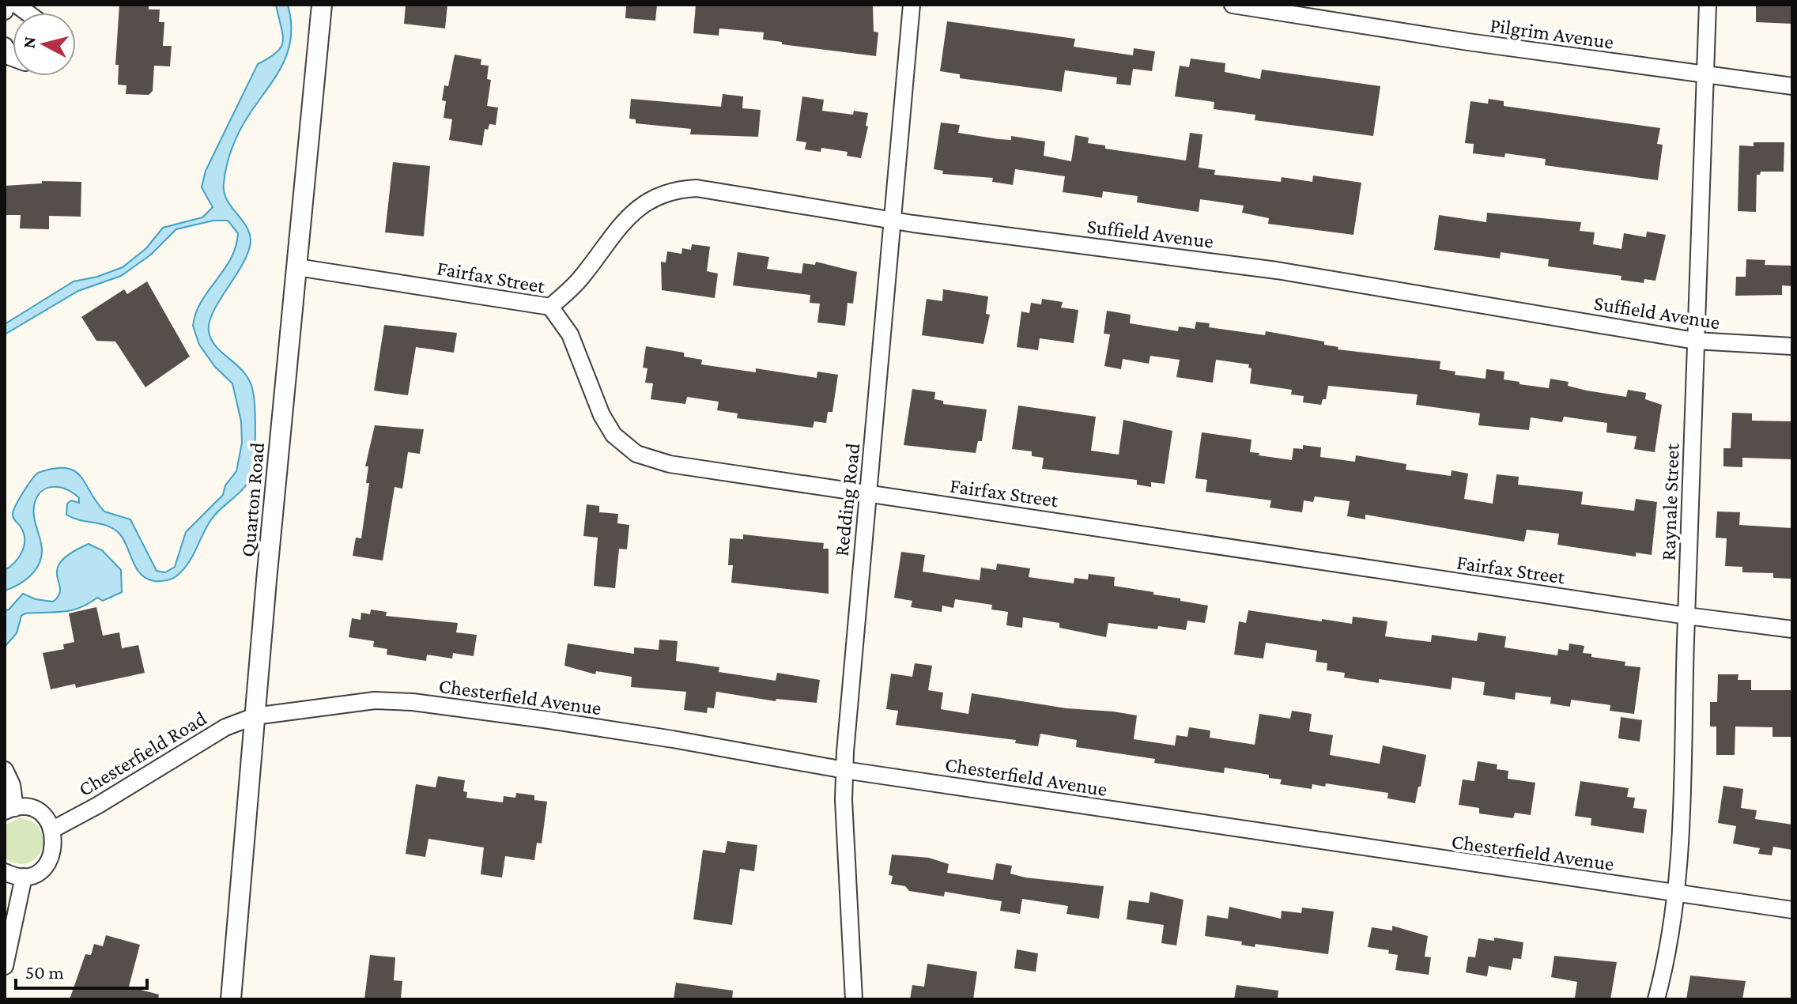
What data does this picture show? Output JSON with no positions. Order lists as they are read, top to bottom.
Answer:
{
  "streets": {
    "street": [
      "Pilgrim Avenue",
      "Suffield Avenue",
      "Fairfax Street",
      "Quarton Road",
      "Redding Road",
      "Raynale Street",
      "Chesterfield Avenue",
      "Chesterfield Road"
    ]
  },
  "crossings": [
    ["Pilgrim Avenue", "Raynale Street"],
    ["Suffield Avenue", "Fairfax Street"],
    ["Suffield Avenue", "Redding Road"],
    ["Suffield Avenue", "Raynale Street"],
    ["Fairfax Street", "Quarton Road"],
    ["Fairfax Street", "Redding Road"],
    ["Fairfax Street", "Raynale Street"],
    ["Quarton Road", "Chesterfield Avenue"],
    ["Quarton Road", "Chesterfield Road"],
    ["Redding Road", "Chesterfield Avenue"],
    ["Raynale Street", "Chesterfield Avenue"],
    ["Chesterfield Avenue", "Chesterfield Road"]
  ],
  "scale_bar": "50 m",
  "north": "left"
}
